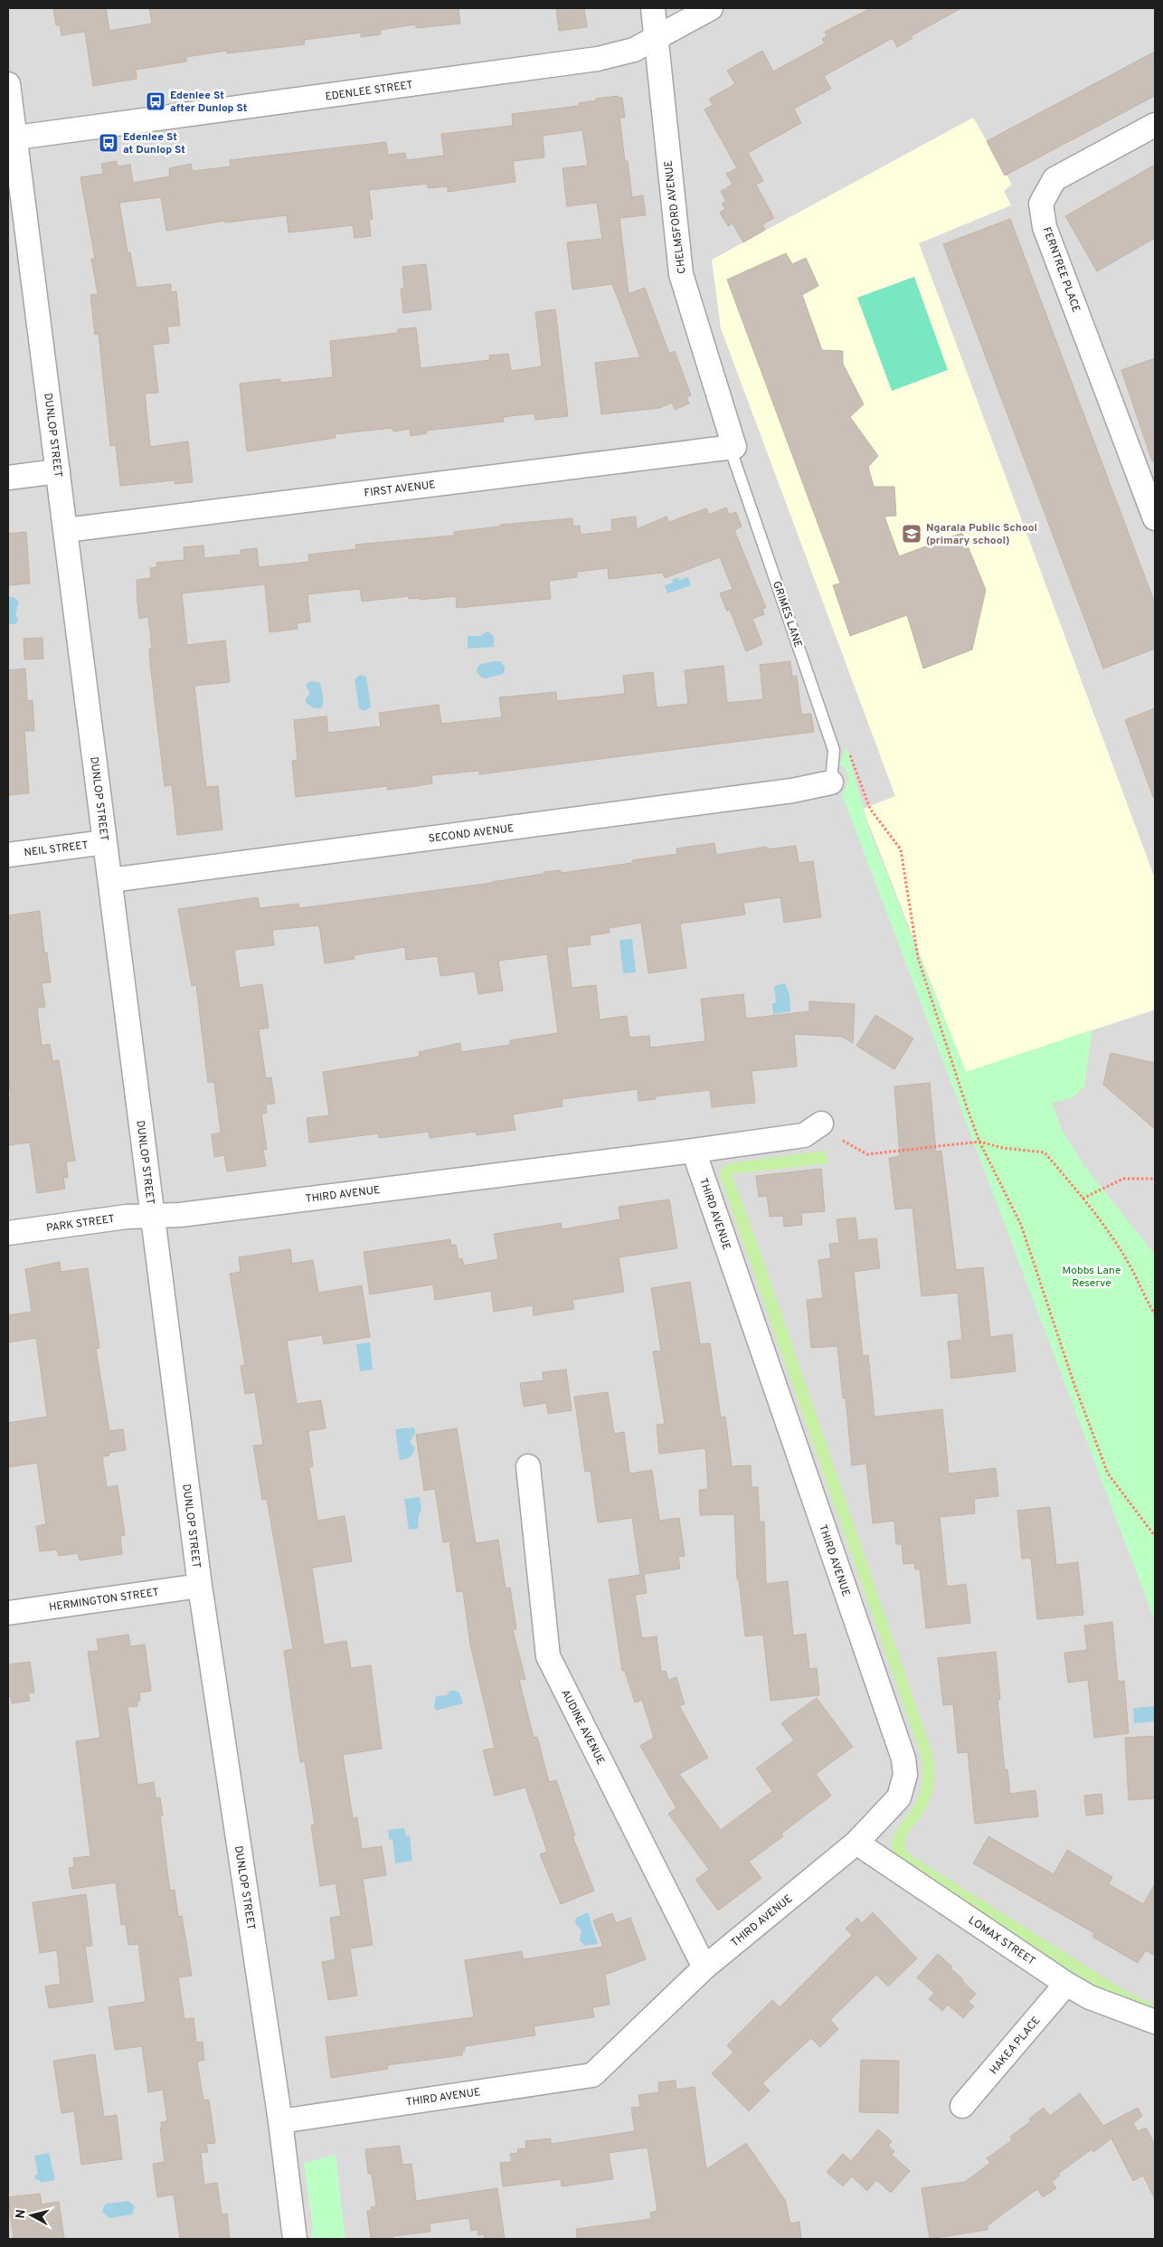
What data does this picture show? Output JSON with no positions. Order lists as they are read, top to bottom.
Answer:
{
  "streets": {
    "street": [
      "EDENLEE STREET",
      "CHELMSFORD AVENUE",
      "FERNTREE PLACE",
      "DUNLOP STREET",
      "FIRST AVENUE",
      "SECOND AVENUE",
      "NEIL STREET",
      "THIRD AVENUE",
      "PARK STREET",
      "HERMINGTON STREET",
      "AUDINE AVENUE",
      "LOMAX STREET",
      "HAKEA PLACE"
    ],
    "lane": ["GRIMES LANE"]
  },
  "crossings": [
    ["EDENLEE STREET", "CHELMSFORD AVENUE"],
    ["EDENLEE STREET", "DUNLOP STREET"],
    ["CHELMSFORD AVENUE", "FIRST AVENUE"],
    ["CHELMSFORD AVENUE", "GRIMES LANE"],
    ["DUNLOP STREET", "FIRST AVENUE"],
    ["DUNLOP STREET", "SECOND AVENUE"],
    ["DUNLOP STREET", "NEIL STREET"],
    ["DUNLOP STREET", "THIRD AVENUE"],
    ["DUNLOP STREET", "PARK STREET"],
    ["DUNLOP STREET", "HERMINGTON STREET"],
    ["FIRST AVENUE", "GRIMES LANE"],
    ["GRIMES LANE", "SECOND AVENUE"],
    ["THIRD AVENUE", "PARK STREET"],
    ["THIRD AVENUE", "AUDINE AVENUE"],
    ["THIRD AVENUE", "LOMAX STREET"],
    ["LOMAX STREET", "HAKEA PLACE"]
  ],
  "parks": ["Mobbs Lane Reserve"],
  "places": {
    "bus stop": ["Edenlee St after Dunlop St", "Edenlee St at Dunlop St"],
    "school or university": ["Ngarala Public School (primary school)"]
  },
  "north": "left"
}
